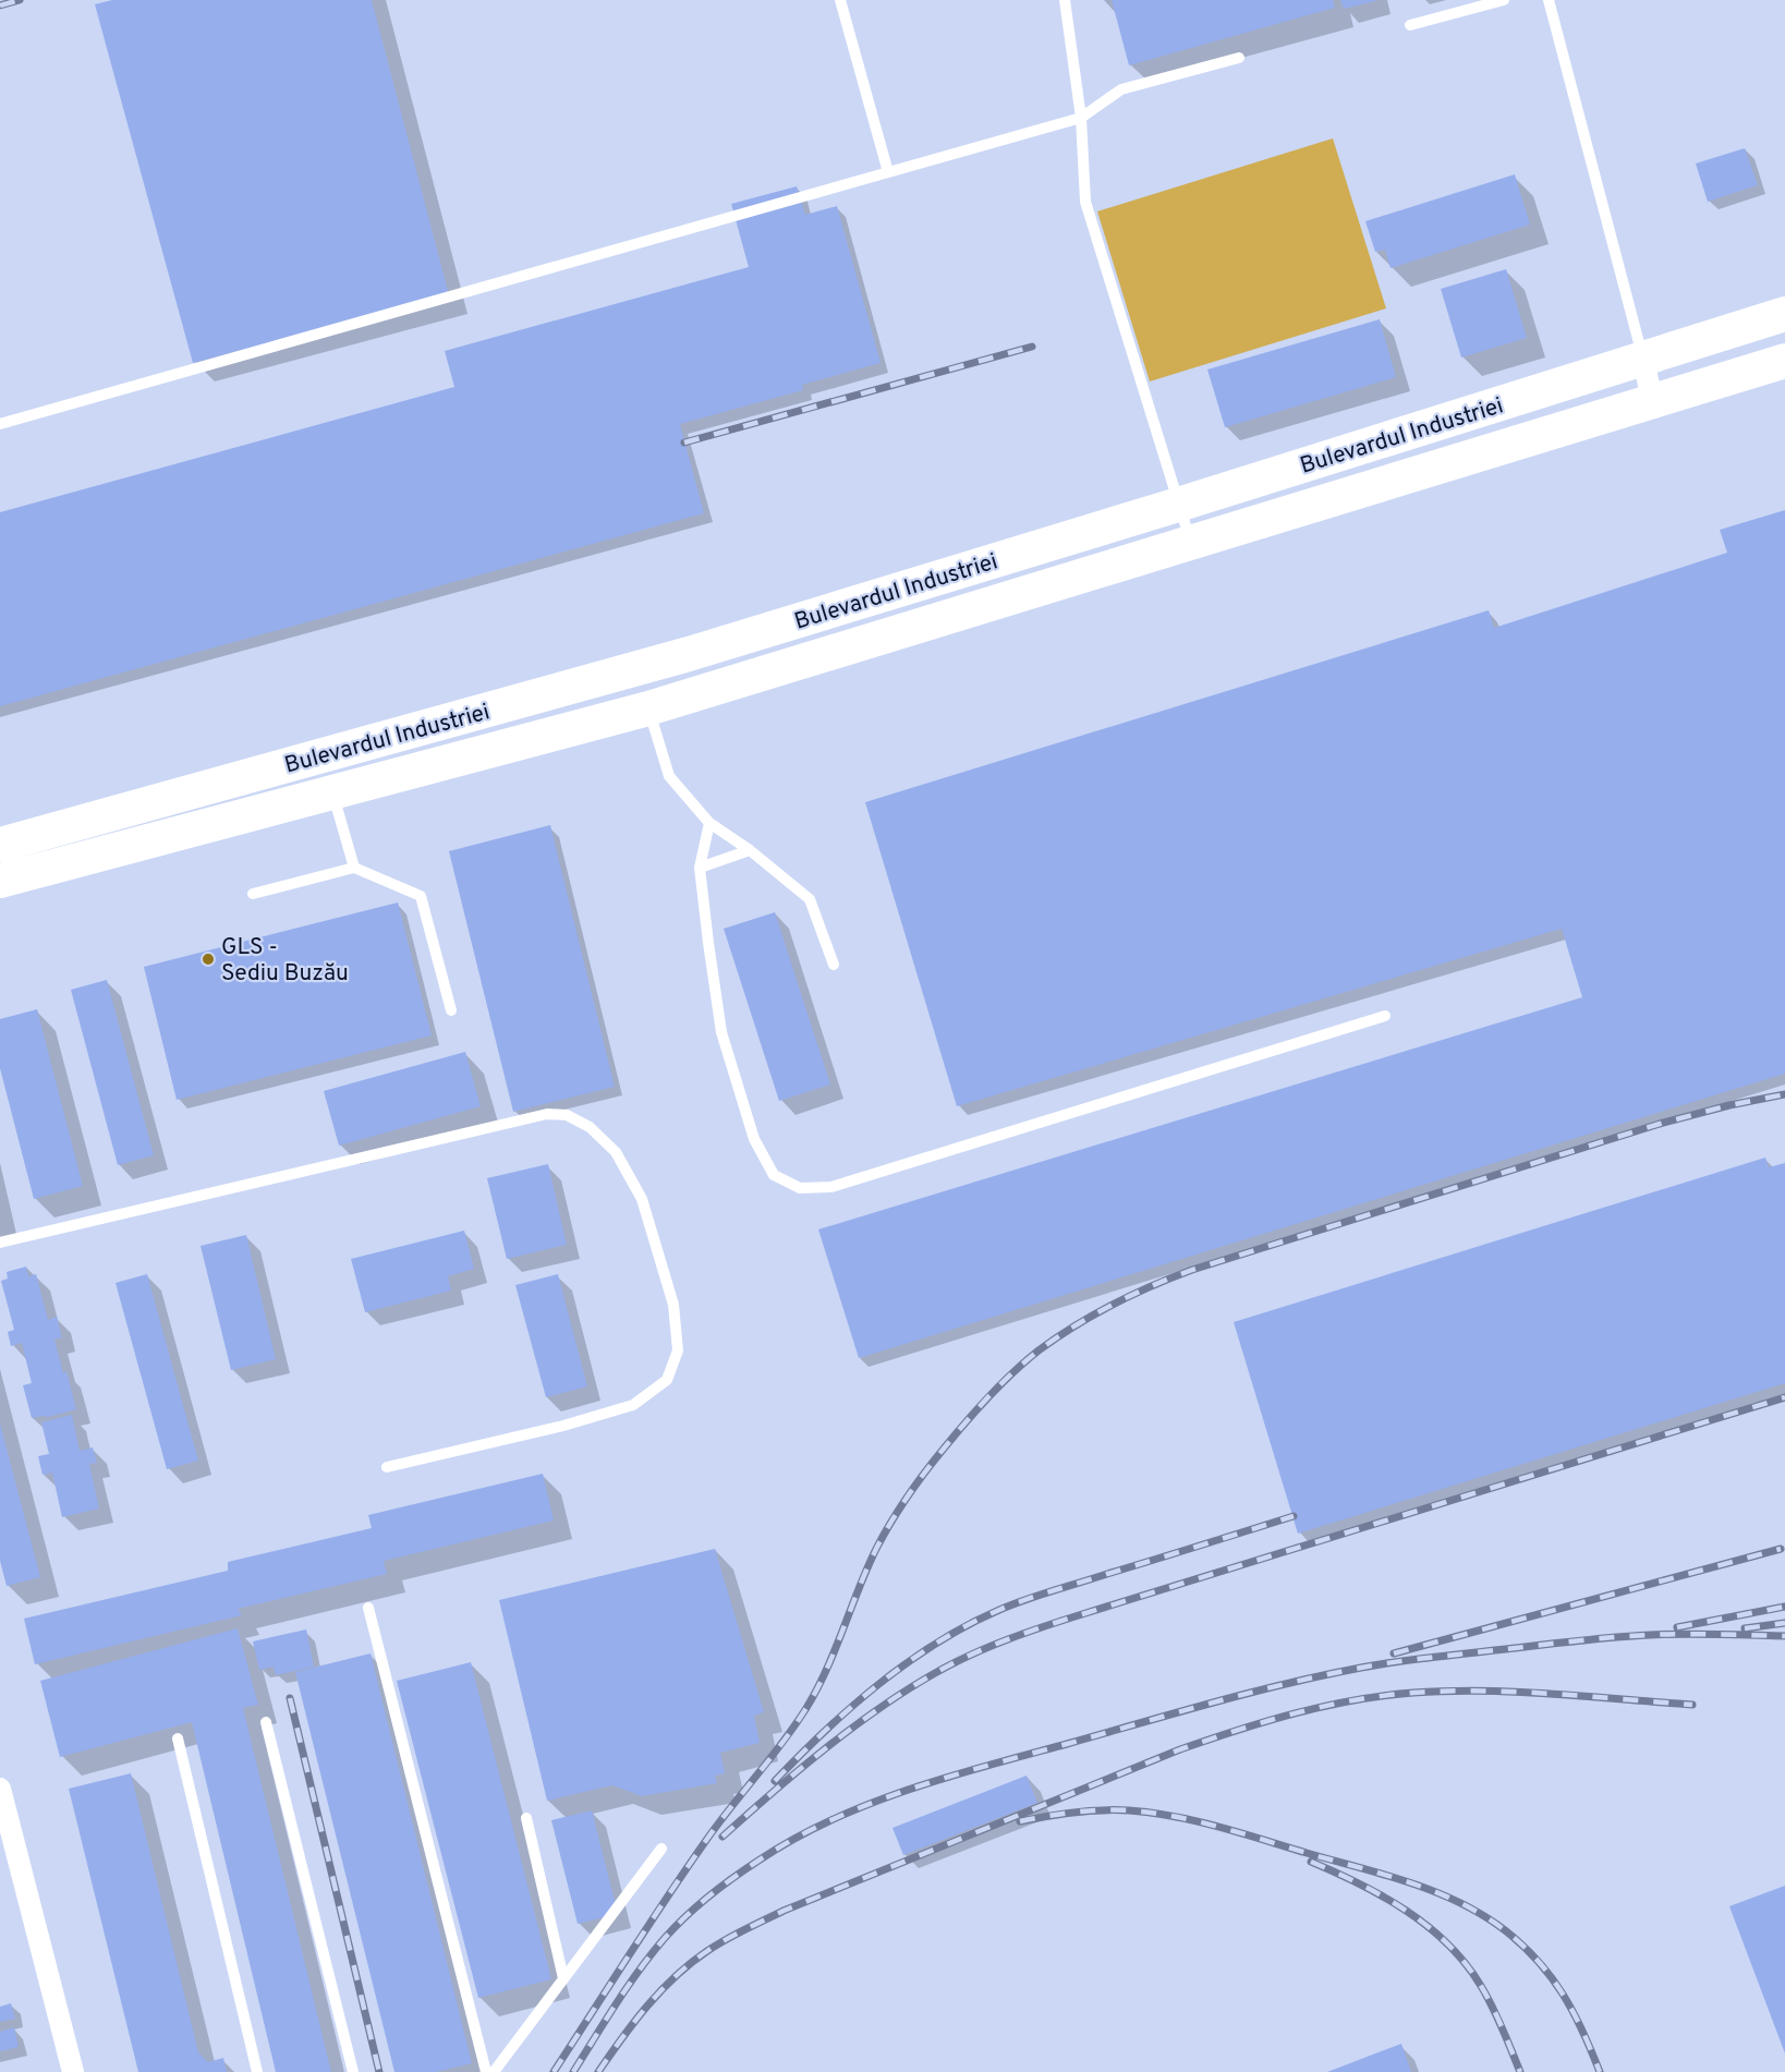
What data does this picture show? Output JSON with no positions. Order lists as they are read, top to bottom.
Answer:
{
  "streets": {
    "main road": ["Bulevardul Industriei"]
  },
  "places": ["GLS - Sediu Buzău"]
}
